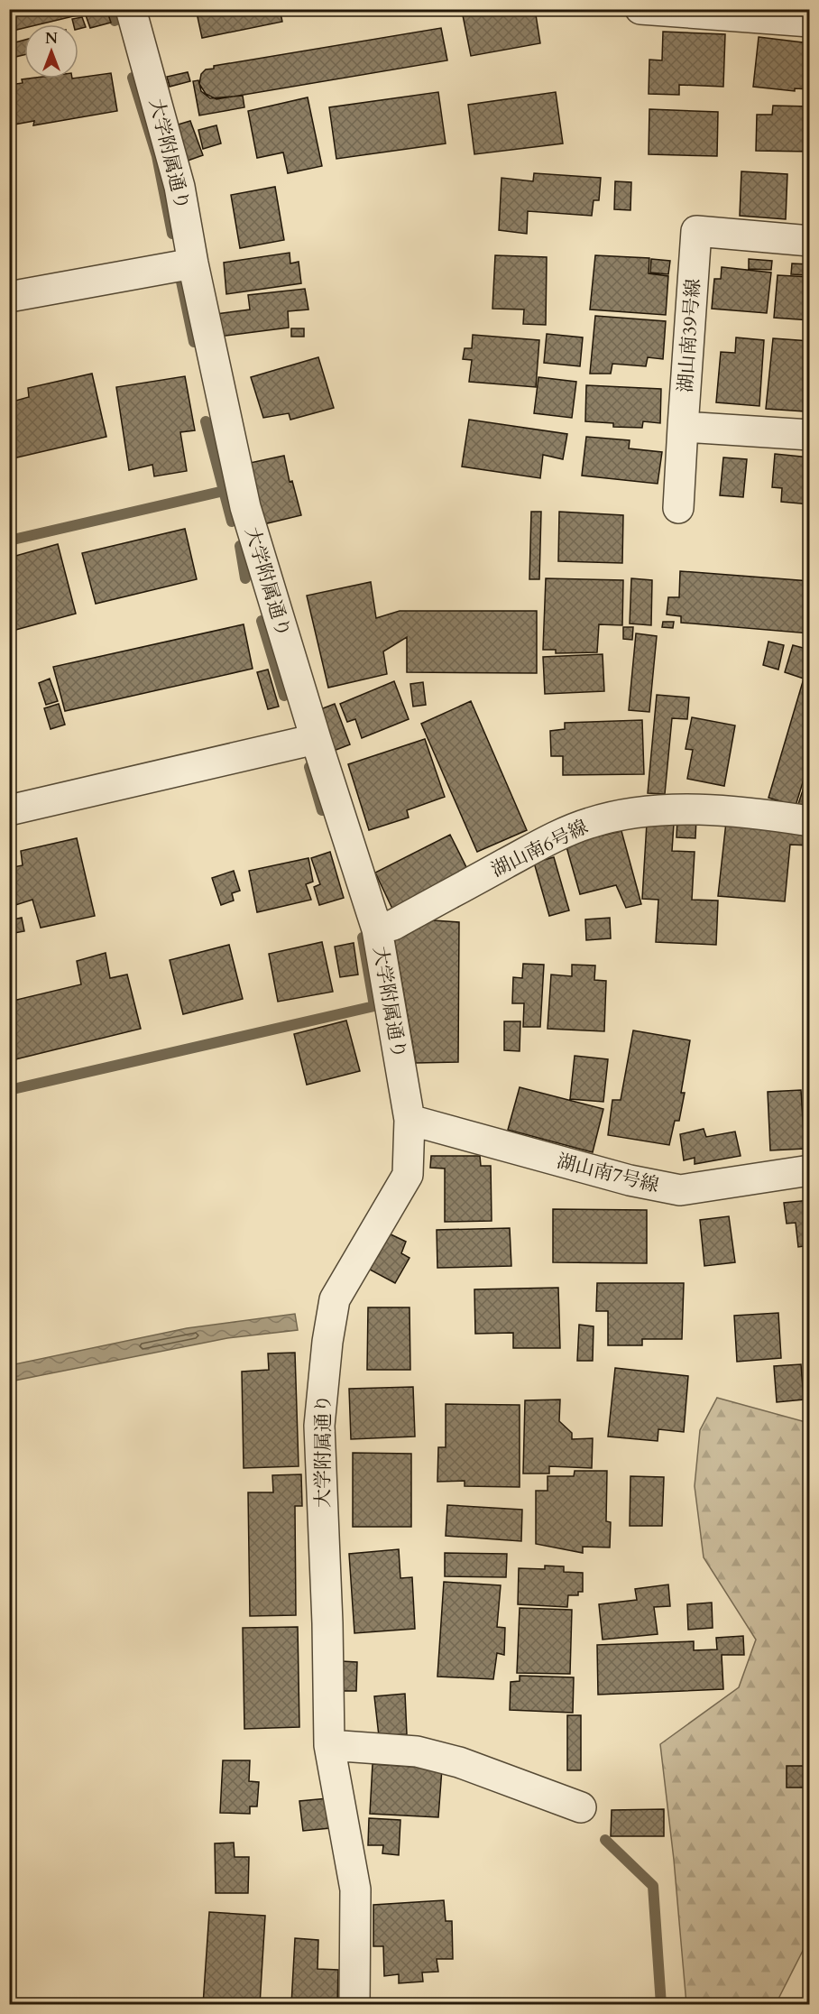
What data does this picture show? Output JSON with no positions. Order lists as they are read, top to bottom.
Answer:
{
  "streets": {
    "street": [
      "大学附属通り",
      "湖山南39号線",
      "湖山南6号線",
      "湖山南7号線"
    ]
  },
  "crossings": [
    ["大学附属通り", "湖山南6号線"],
    ["大学附属通り", "湖山南7号線"]
  ],
  "north": "top"
}
